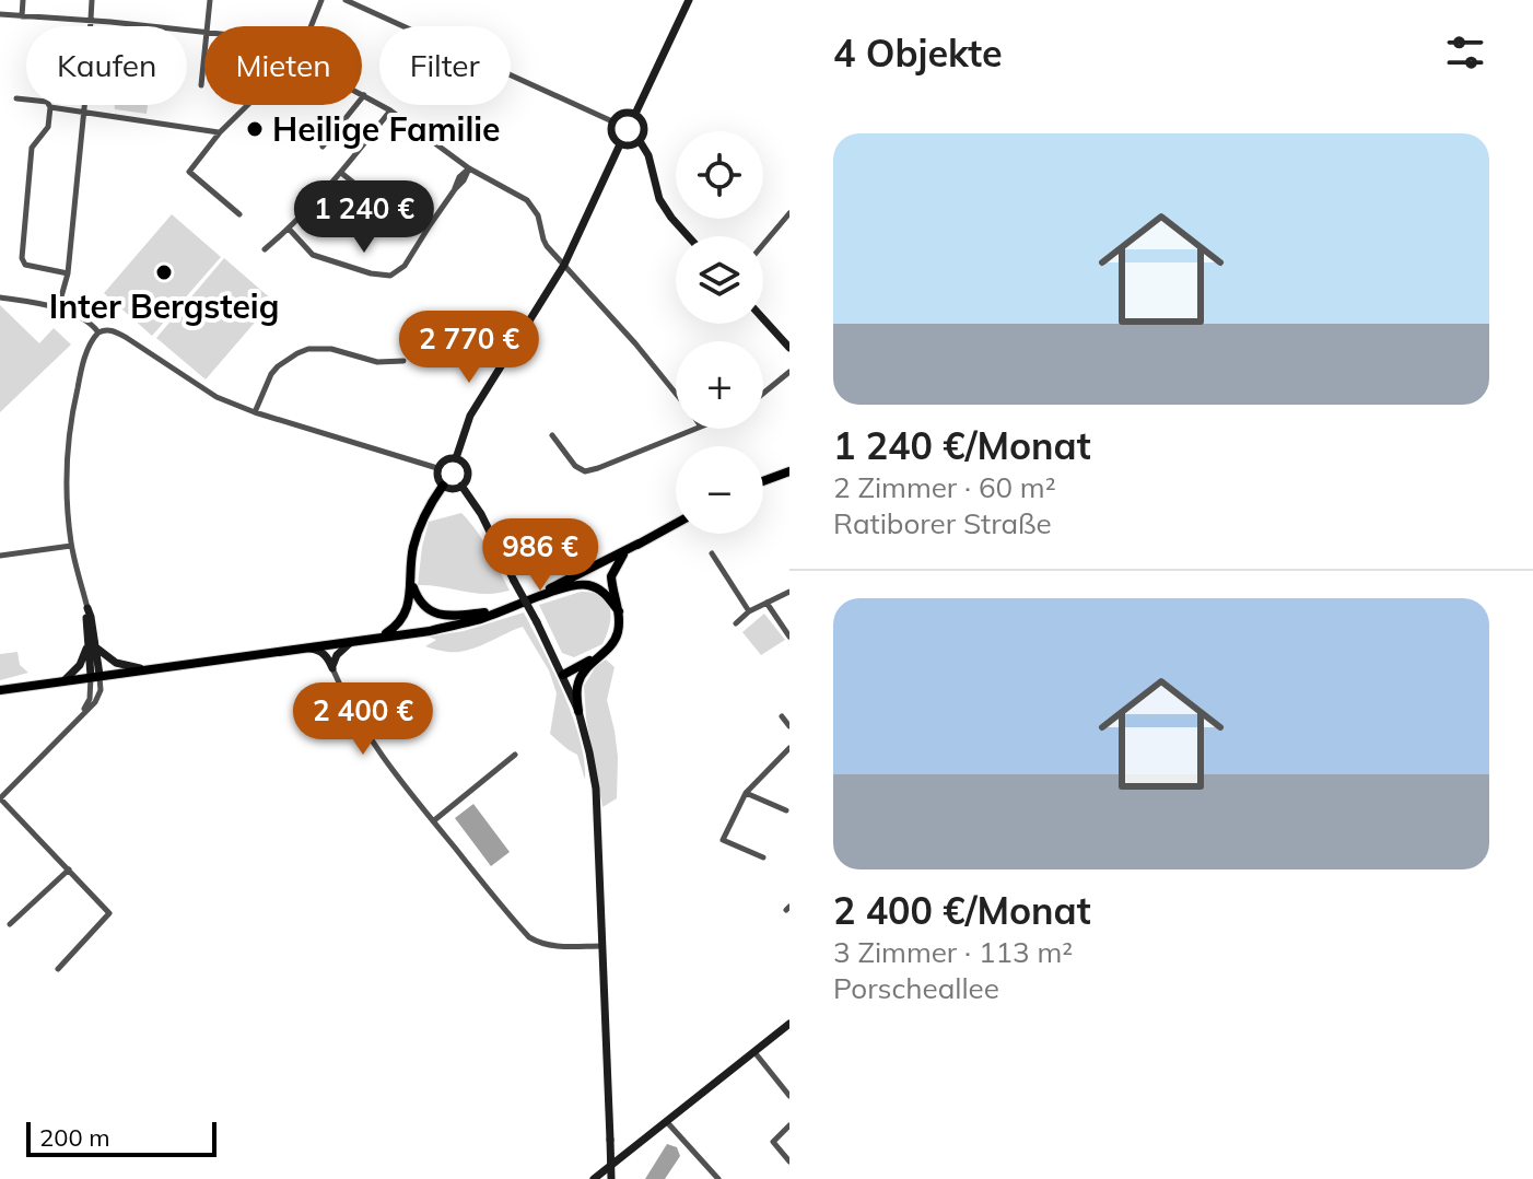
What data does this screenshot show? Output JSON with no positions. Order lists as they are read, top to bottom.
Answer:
{
  "places": ["Heilige Familie", "Inter Bergsteig"],
  "scale_bar": "200 m",
  "page": {
    "heading": "4 Objekte",
    "chip": ["Kaufen", "Mieten", "Filter"],
    "list": [
      {
        "name": "1 240 €/Monat",
        "note": "2 Zimmer · 60 m² · Ratiborer Straße"
      },
      {
        "name": "2 400 €/Monat",
        "note": "3 Zimmer · 113 m² · Porscheallee"
      }
    ],
    "map_buttons": ["+", "−"],
    "price": [
      "1 240 €",
      "2 770 €",
      "986 €",
      "2 400 €"
    ],
    "scale": "200 m"
  }
}
